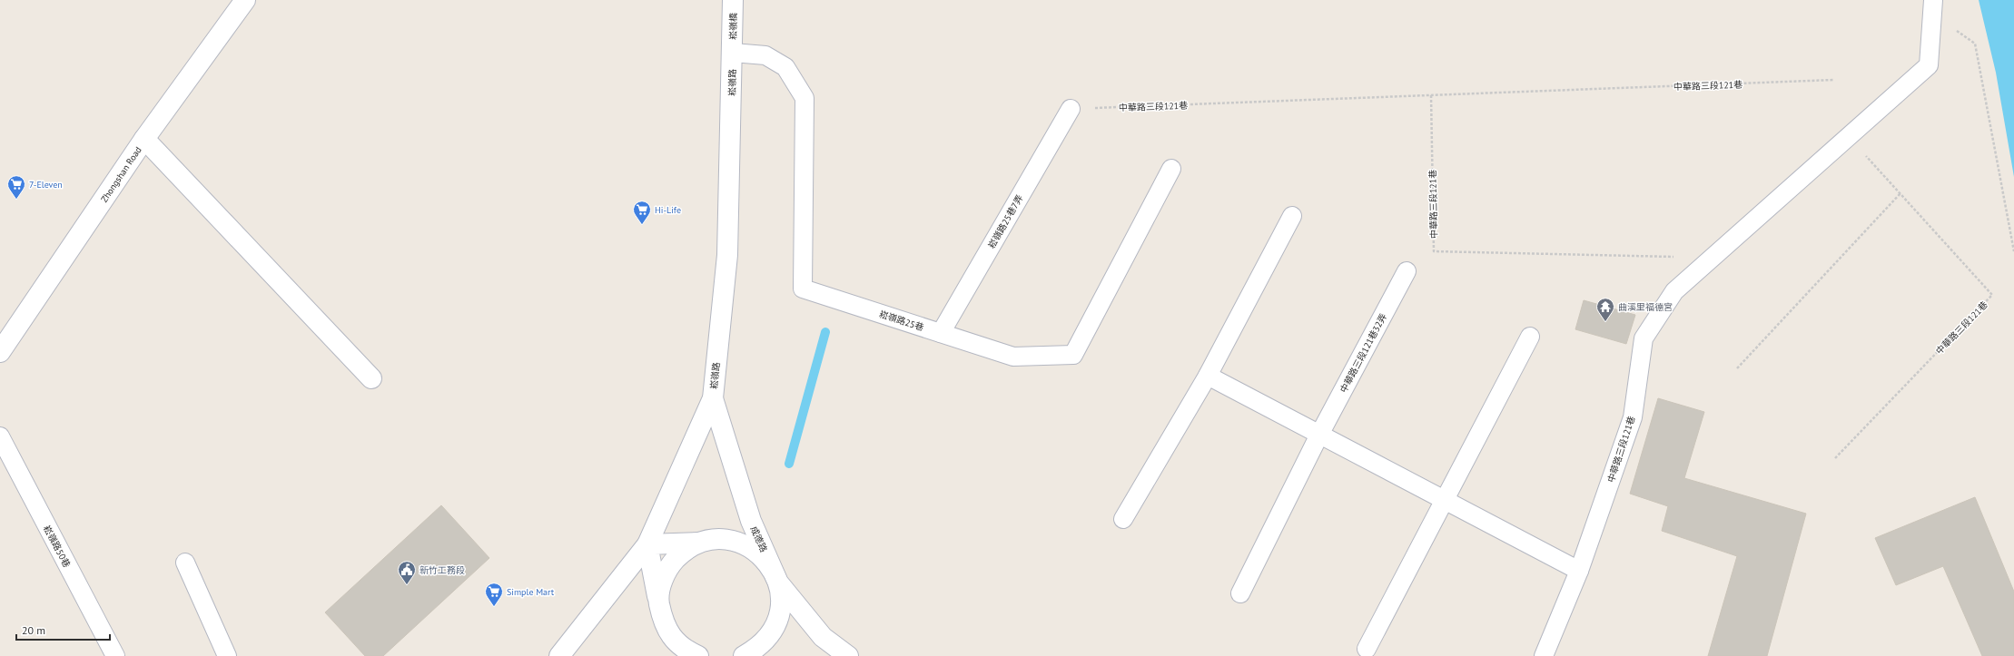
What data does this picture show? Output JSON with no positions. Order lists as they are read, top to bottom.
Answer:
{
  "streets": {
    "street": [
      "崧嶺橋",
      "崧嶺路",
      "Zhongshan Road",
      "成德路"
    ],
    "lane": [
      "中華路三段121巷",
      "崧嶺路25巷7弄",
      "崧嶺路25巷",
      "中華路三段121巷32弄",
      "崧嶺路50巷"
    ]
  },
  "crossings": [
    ["崧嶺橋", "崧嶺路"],
    ["崧嶺橋", "崧嶺路25巷"],
    ["崧嶺路", "崧嶺路25巷"],
    ["崧嶺路", "成德路"],
    ["中華路三段121巷", "崧嶺路25巷7弄"],
    ["崧嶺路25巷7弄", "崧嶺路25巷"]
  ],
  "places": {
    "supermarket": ["7-Eleven", "Hi-Life", "Simple Mart"],
    "temple": ["曲溪里福德宮"],
    "public building": ["新竹工務段"]
  },
  "scale_bar": "20 m"
}
